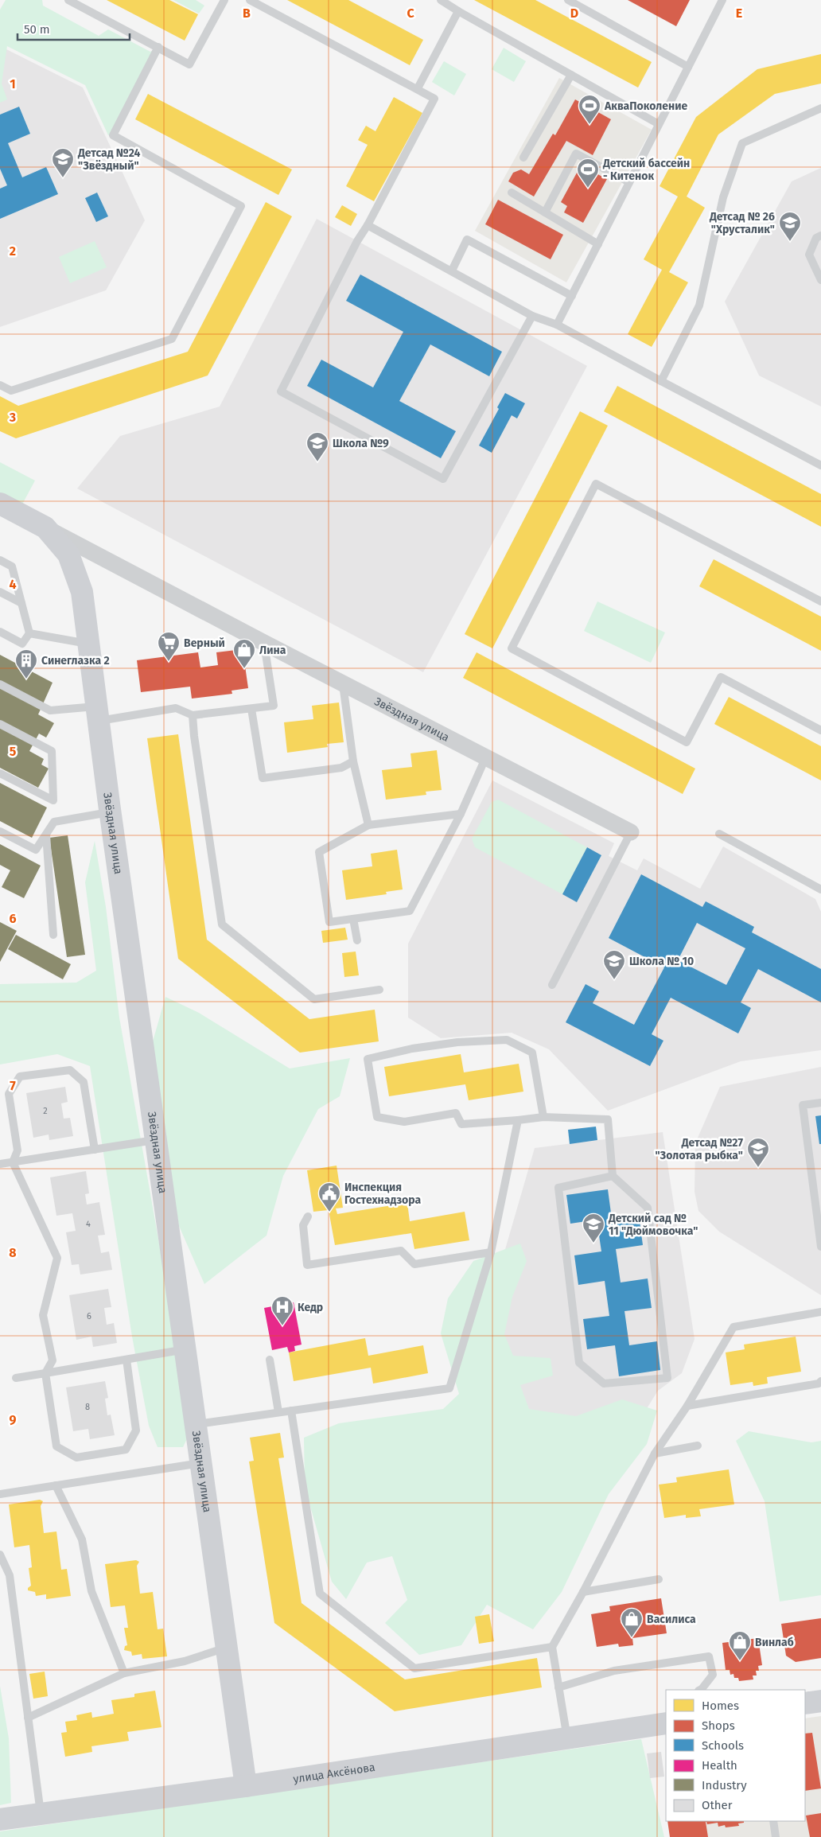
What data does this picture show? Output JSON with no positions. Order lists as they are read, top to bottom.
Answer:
{
  "streets": {
    "street": ["Звёздная улица", "улица Аксёнова"]
  },
  "crossings": [
    ["Звёздная улица", "улица Аксёнова"]
  ],
  "places": {
    "sports": ["АкваПоколение", "Детский бассейн - Китенок"],
    "school or university": [
      "Детсад №24 \"Звёздный\"",
      "Детсад № 26 \"Хрусталик\"",
      "Школа №9",
      "Школа № 10",
      "Детсад №27 \"Золотая рыбка\"",
      "Детский сад № 11 \"Дюймовочка\""
    ],
    "supermarket": ["Верный"],
    "shop": ["Лина", "Василиса", "Винлаб"],
    "building": ["Синеглазка 2"],
    "public building": ["Инспекция Гостехнадзора"],
    "hospital": ["Кедр"]
  },
  "house_numbers": [
    "2",
    "4",
    "6",
    "8"
  ],
  "legend": [
    "Homes",
    "Shops",
    "Schools",
    "Health",
    "Industry",
    "Other"
  ],
  "scale_bar": "50 m",
  "grid": {
    "columns": [
      "B",
      "C",
      "D",
      "E"
    ],
    "rows": [
      "1",
      "2",
      "3",
      "4",
      "5",
      "6",
      "7",
      "8",
      "9"
    ]
  }
}
